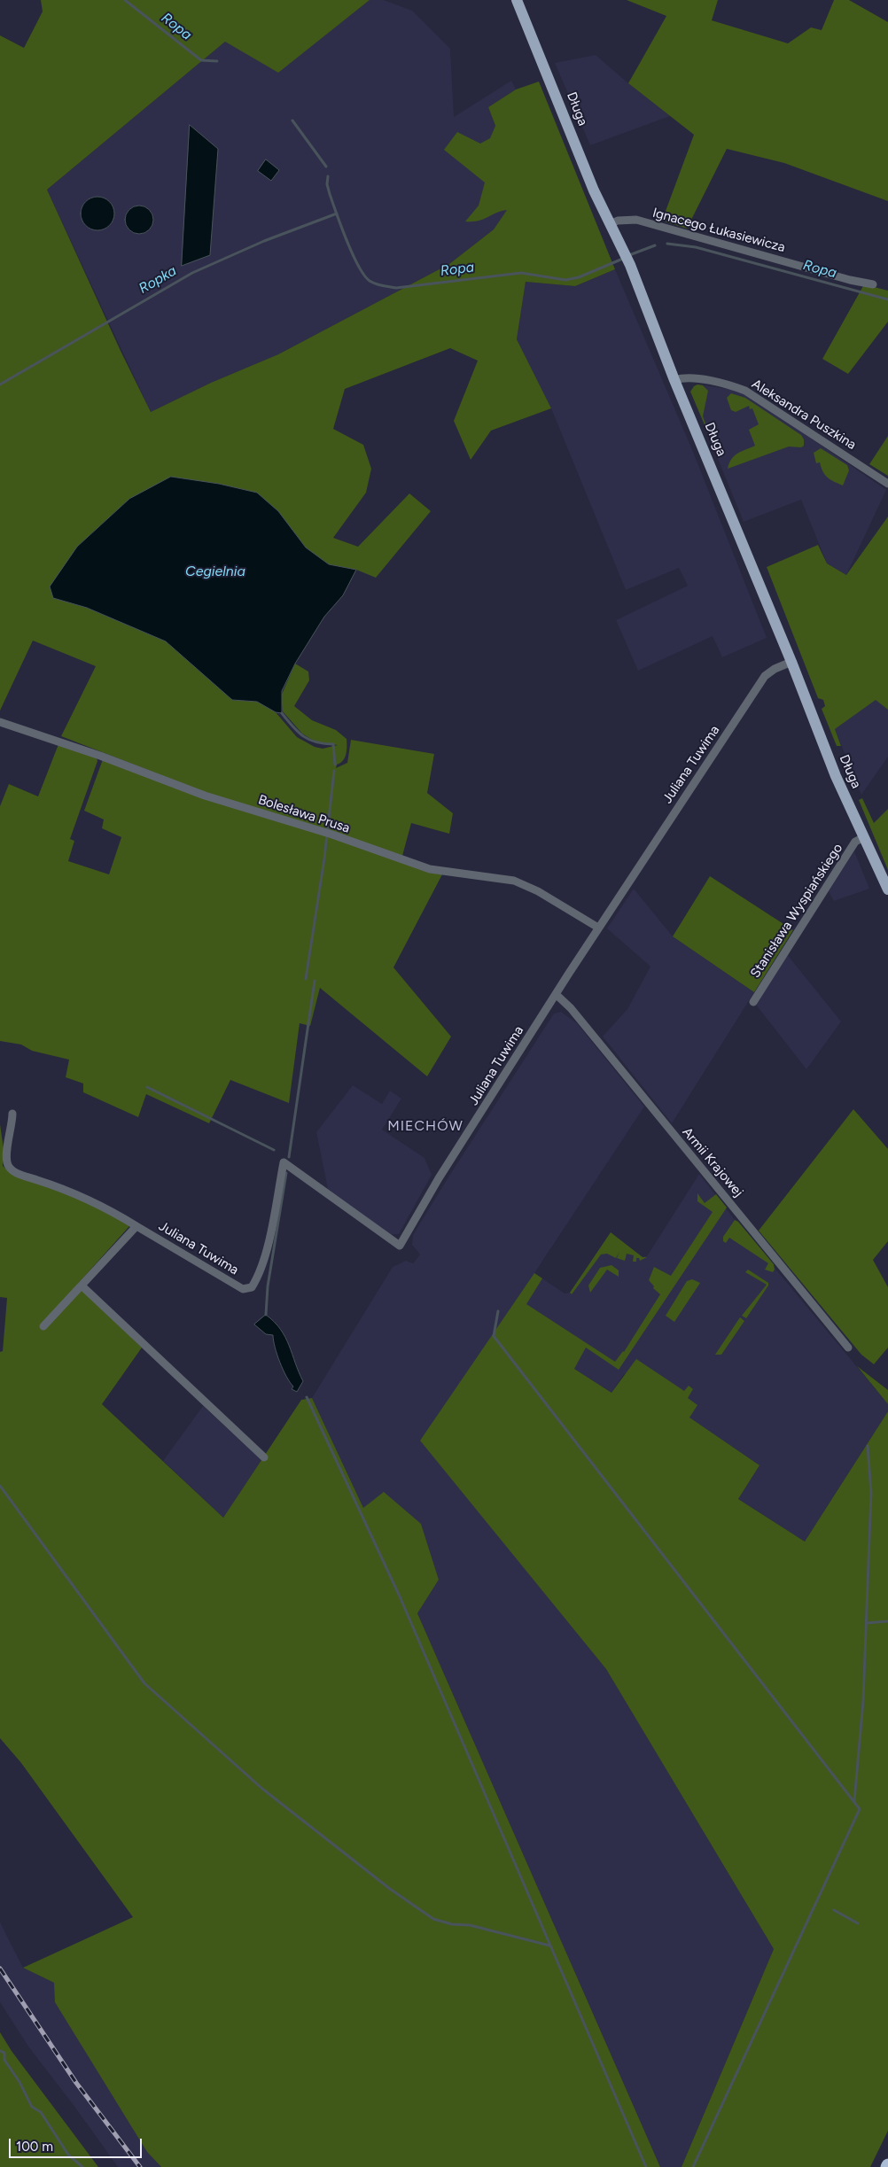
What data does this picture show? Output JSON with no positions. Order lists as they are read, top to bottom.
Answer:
{
  "streets": {
    "main road": ["Długa"],
    "street": [
      "Ignacego Łukasiewicza",
      "Aleksandra Puszkina",
      "Juliana Tuwima",
      "Bolesława Prusa",
      "Stanisława Wyspiańskiego",
      "Armii Krajowej"
    ]
  },
  "crossings": [
    ["Długa", "Ignacego Łukasiewicza"],
    ["Długa", "Aleksandra Puszkina"],
    ["Długa", "Juliana Tuwima"],
    ["Długa", "Stanisława Wyspiańskiego"],
    ["Juliana Tuwima", "Bolesława Prusa"],
    ["Juliana Tuwima", "Armii Krajowej"]
  ],
  "districts": ["MIECHÓW"],
  "water": ["Ropa", "Ropka", "Cegielnia"],
  "scale_bar": "100 m"
}
